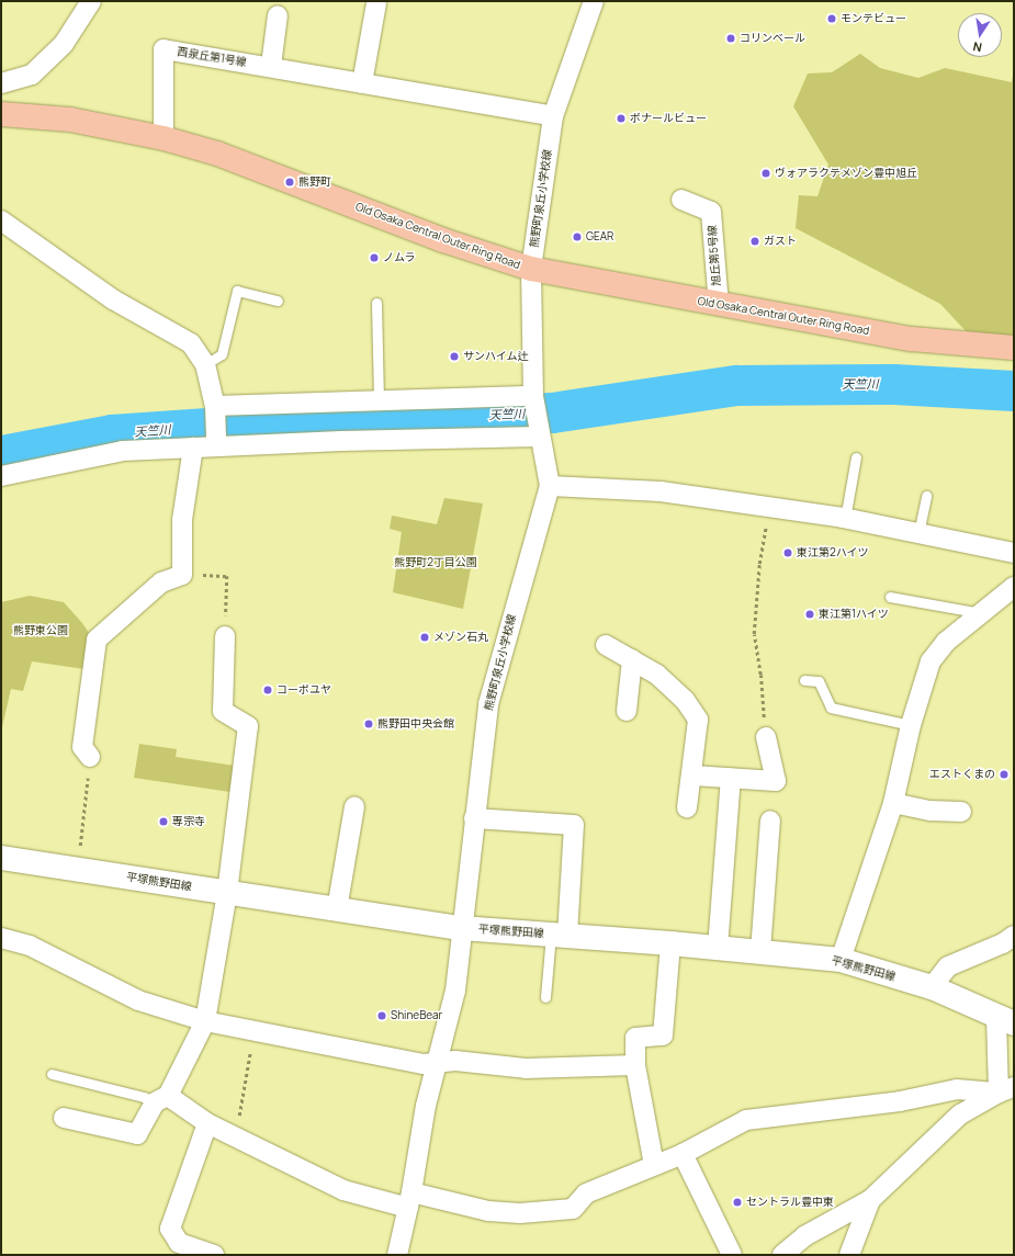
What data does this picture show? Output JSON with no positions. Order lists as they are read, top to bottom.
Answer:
{
  "streets": {
    "main road": ["Old Osaka Central Outer Ring Road"],
    "street": [
      "西泉丘第1号線",
      "熊野町泉丘小学校線",
      "旭丘第5号線",
      "平塚熊野田線"
    ]
  },
  "crossings": [
    ["西泉丘第1号線", "熊野町泉丘小学校線"],
    ["西泉丘第1号線", "Old Osaka Central Outer Ring Road"],
    ["熊野町泉丘小学校線", "Old Osaka Central Outer Ring Road"],
    ["熊野町泉丘小学校線", "平塚熊野田線"],
    ["Old Osaka Central Outer Ring Road", "旭丘第5号線"]
  ],
  "water": ["天竺川"],
  "parks": ["熊野町2丁目公園", "熊野東公園"],
  "places": [
    "モンテビュー",
    "コリンベール",
    "ボナールビュー",
    "ヴォアラクテメゾン豊中旭丘",
    "熊野町",
    "GEAR",
    "ガスト",
    "ノムラ",
    "サンハイム辻",
    "東江第2ハイツ",
    "東江第1ハイツ",
    "メゾン石丸",
    "コーポユヤ",
    "熊野田中央会館",
    "エストくまの",
    "専宗寺",
    "ShineBear",
    "セントラル豊中東"
  ],
  "north": "bottom"
}
